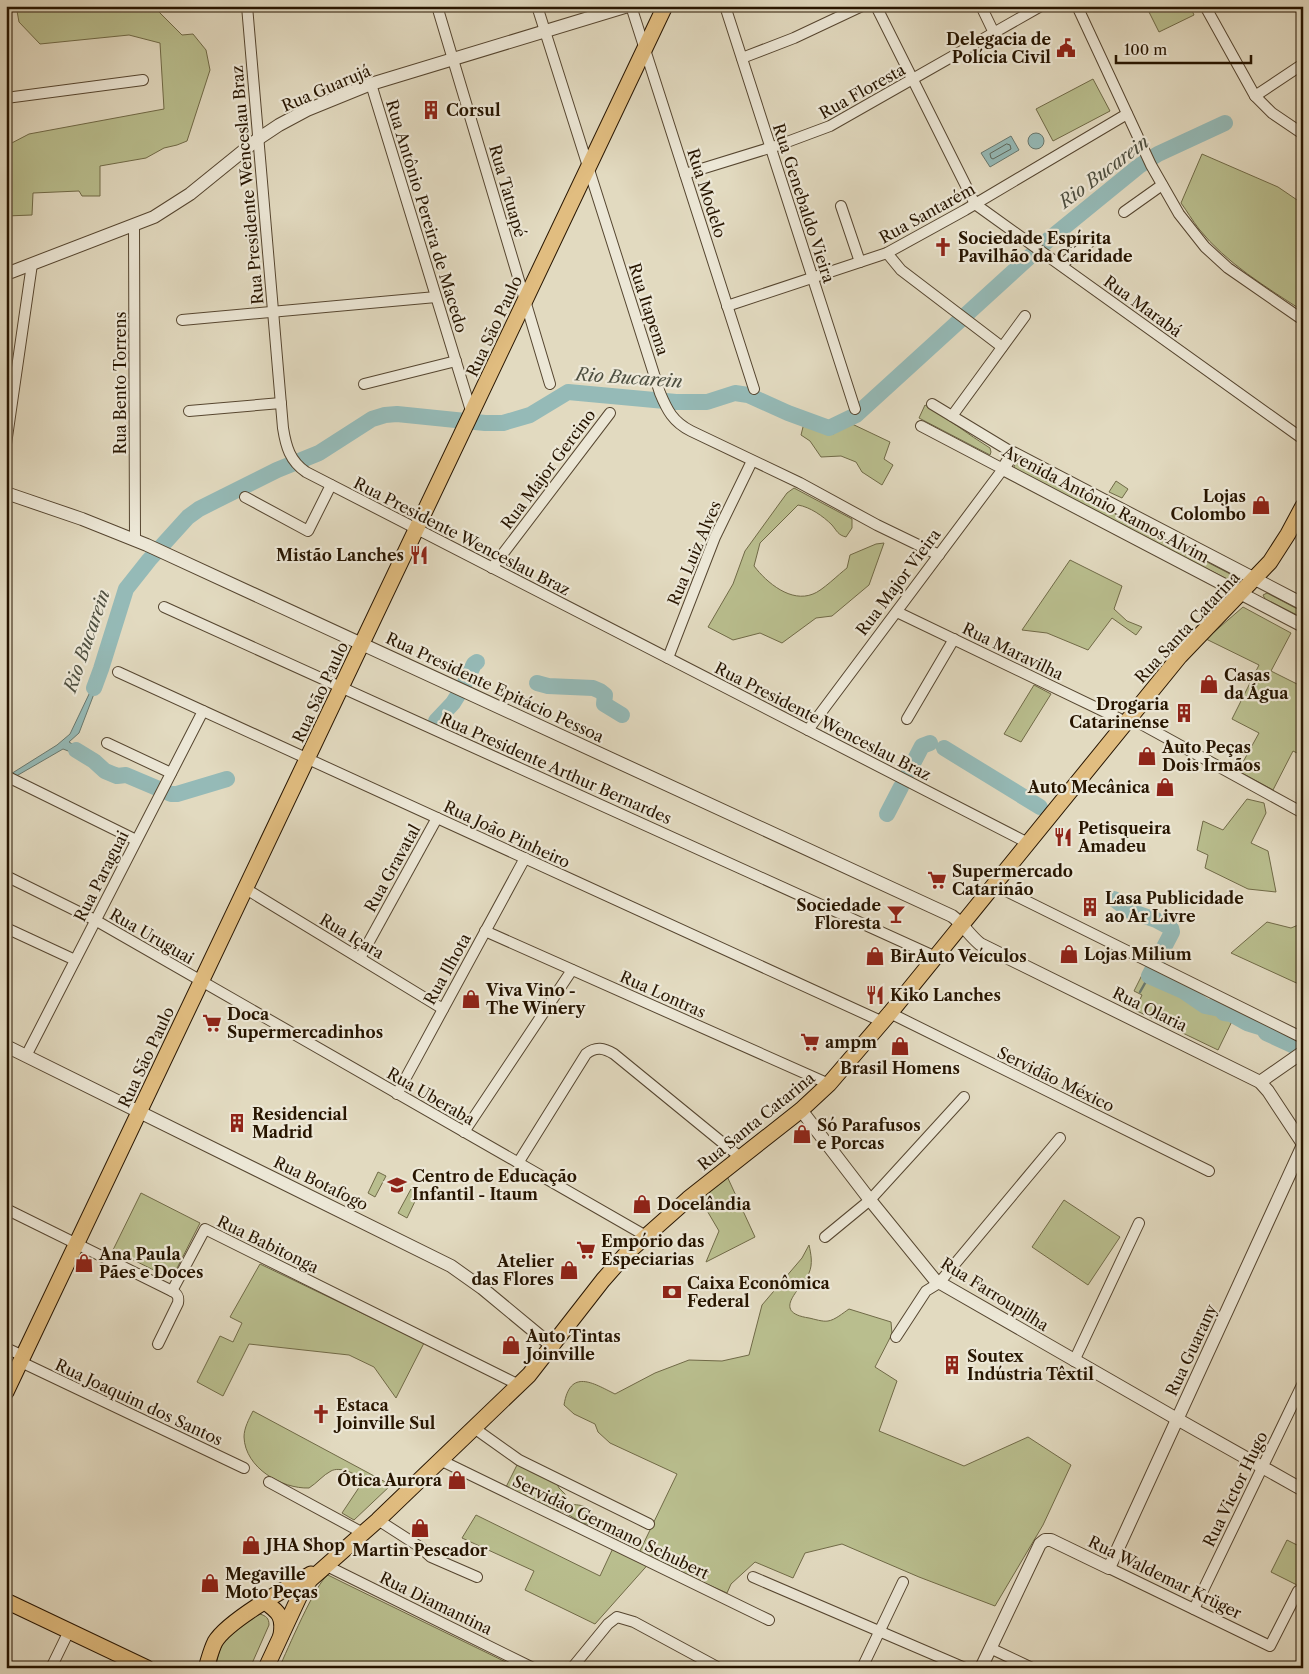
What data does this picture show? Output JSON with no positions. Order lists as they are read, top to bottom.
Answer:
{
  "streets": {
    "main road": ["Rua São Paulo", "Rua Santa Catarina"],
    "street": [
      "Rua Guarujá",
      "Rua Floresta",
      "Rua Presidente Wenceslau Braz",
      "Rua Tatuapé",
      "Rua Modelo",
      "Rua Genebaldo Vieira",
      "Rua Santarém",
      "Rua Antônio Pereira de Macedo",
      "Rua Marabá",
      "Rua Itapema",
      "Rua Bento Torrens",
      "Rua Major Gercino",
      "Avenida Antônio Ramos Alvim",
      "Rua Luiz Alves",
      "Rua Major Vieira",
      "Rua Maravilha",
      "Rua Presidente Epitácio Pessoa",
      "Rua Presidente Arthur Bernardes",
      "Rua João Pinheiro",
      "Rua Gravatal",
      "Rua Paraguai",
      "Rua Uruguai",
      "Rua Içara",
      "Rua Ilhota",
      "Rua Lontras",
      "Rua Olaria",
      "Servidão México",
      "Rua Uberaba",
      "Rua Botafogo",
      "Rua Babitonga",
      "Rua Farroupilha",
      "Rua Guarany",
      "Rua Joaquim dos Santos",
      "Rua Victor Hugo",
      "Servidão Germano Schubert",
      "Rua Waldemar Krüger",
      "Rua Diamantina"
    ]
  },
  "crossings": [
    ["Rua Guarujá", "Rua Presidente Wenceslau Braz"],
    ["Rua Guarujá", "Rua Tatuapé"],
    ["Rua Guarujá", "Rua Modelo"],
    ["Rua Guarujá", "Rua Antônio Pereira de Macedo"],
    ["Rua Guarujá", "Rua Itapema"],
    ["Rua Guarujá", "Rua Bento Torrens"],
    ["Rua Floresta", "Rua Modelo"],
    ["Rua Floresta", "Rua Genebaldo Vieira"],
    ["Rua Floresta", "Rua Marabá"],
    ["Rua Presidente Wenceslau Braz", "Rua São Paulo"],
    ["Rua Presidente Wenceslau Braz", "Rua Major Gercino"],
    ["Rua Presidente Wenceslau Braz", "Rua Luiz Alves"],
    ["Rua Presidente Wenceslau Braz", "Rua Major Vieira"],
    ["Rua Presidente Wenceslau Braz", "Rua Santa Catarina"],
    ["Rua Tatuapé", "Rua São Paulo"],
    ["Rua Modelo", "Rua Santarém"],
    ["Rua Modelo", "Rua São Paulo"],
    ["Rua Genebaldo Vieira", "Rua Santarém"],
    ["Rua Santarém", "Rua Marabá"],
    ["Rua Antônio Pereira de Macedo", "Rua São Paulo"],
    ["Rua Itapema", "Rua São Paulo"],
    ["Rua Itapema", "Rua Luiz Alves"],
    ["Rua Itapema", "Rua Major Vieira"],
    ["Rua São Paulo", "Rua Presidente Epitácio Pessoa"],
    ["Rua São Paulo", "Rua Presidente Arthur Bernardes"],
    ["Rua São Paulo", "Rua João Pinheiro"],
    ["Rua São Paulo", "Rua Uruguai"],
    ["Rua São Paulo", "Rua Içara"],
    ["Rua São Paulo", "Rua Uberaba"],
    ["Rua São Paulo", "Rua Botafogo"],
    ["Rua São Paulo", "Rua Joaquim dos Santos"],
    ["Rua Bento Torrens", "Rua Presidente Epitácio Pessoa"],
    ["Avenida Antônio Ramos Alvim", "Rua Major Vieira"],
    ["Avenida Antônio Ramos Alvim", "Rua Santa Catarina"],
    ["Rua Major Vieira", "Rua Maravilha"],
    ["Rua Santa Catarina", "Rua Maravilha"],
    ["Rua Santa Catarina", "Rua Presidente Epitácio Pessoa"],
    ["Rua Santa Catarina", "Rua Presidente Arthur Bernardes"],
    ["Rua Santa Catarina", "Rua João Pinheiro"],
    ["Rua Santa Catarina", "Rua Lontras"],
    ["Rua Santa Catarina", "Rua Olaria"],
    ["Rua Santa Catarina", "Servidão México"],
    ["Rua Santa Catarina", "Rua Uberaba"],
    ["Rua Santa Catarina", "Rua Botafogo"],
    ["Rua Santa Catarina", "Rua Babitonga"],
    ["Rua Santa Catarina", "Rua Farroupilha"],
    ["Rua Santa Catarina", "Servidão Germano Schubert"],
    ["Rua Santa Catarina", "Rua Diamantina"],
    ["Rua Presidente Epitácio Pessoa", "Rua Olaria"],
    ["Rua João Pinheiro", "Rua Gravatal"],
    ["Rua João Pinheiro", "Rua Paraguai"],
    ["Rua João Pinheiro", "Rua Ilhota"],
    ["Rua João Pinheiro", "Servidão México"],
    ["Rua Gravatal", "Rua Içara"],
    ["Rua Paraguai", "Rua Uruguai"],
    ["Rua Paraguai", "Rua Botafogo"],
    ["Rua Uruguai", "Rua Uberaba"],
    ["Rua Içara", "Rua Ilhota"],
    ["Rua Ilhota", "Rua Lontras"],
    ["Rua Ilhota", "Rua Uberaba"],
    ["Rua Olaria", "Rua Guarany"],
    ["Rua Farroupilha", "Rua Guarany"],
    ["Rua Farroupilha", "Rua Victor Hugo"],
    ["Rua Guarany", "Rua Waldemar Krüger"],
    ["Rua Victor Hugo", "Rua Waldemar Krüger"]
  ],
  "water": ["Rio Bucarein"],
  "places": {
    "public building": ["Delegacia de Polícia Civil"],
    "building": [
      "Corsul",
      "Drogaria Catarinense",
      "Lasa Publicidade ao Ar Livre",
      "Residencial Madrid",
      "Soutex Indústria Têxtil"
    ],
    "church": ["Sociedade Espírita Pavilhão da Caridade", "Estaca Joinville Sul"],
    "shop": [
      "Lojas Colombo",
      "Casas da Água",
      "Auto Peças Dois Irmãos",
      "Auto Mecânica",
      "Lojas Milium",
      "BirAuto Veículos",
      "Viva Vino - The Winery",
      "Brasil Homens",
      "Só Parafusos e Porcas",
      "Docelândia",
      "Ana Paula Pães e Doces",
      "Atelier das Flores",
      "Auto Tintas Joinville",
      "Ótica Aurora",
      "Martin Pescador",
      "JHA Shop",
      "Megaville Moto Peças"
    ],
    "restaurant": ["Mistão Lanches", "Petisqueira Amadeu", "Kiko Lanches"],
    "supermarket": [
      "Supermercado Catarinão",
      "Doca Supermercadinhos",
      "ampm",
      "Empório das Especiarias"
    ],
    "bar": ["Sociedade Floresta"],
    "school or university": ["Centro de Educação Infantil - Itaum"],
    "bank": ["Caixa Econômica Federal"]
  },
  "scale_bar": "100 m"
}
